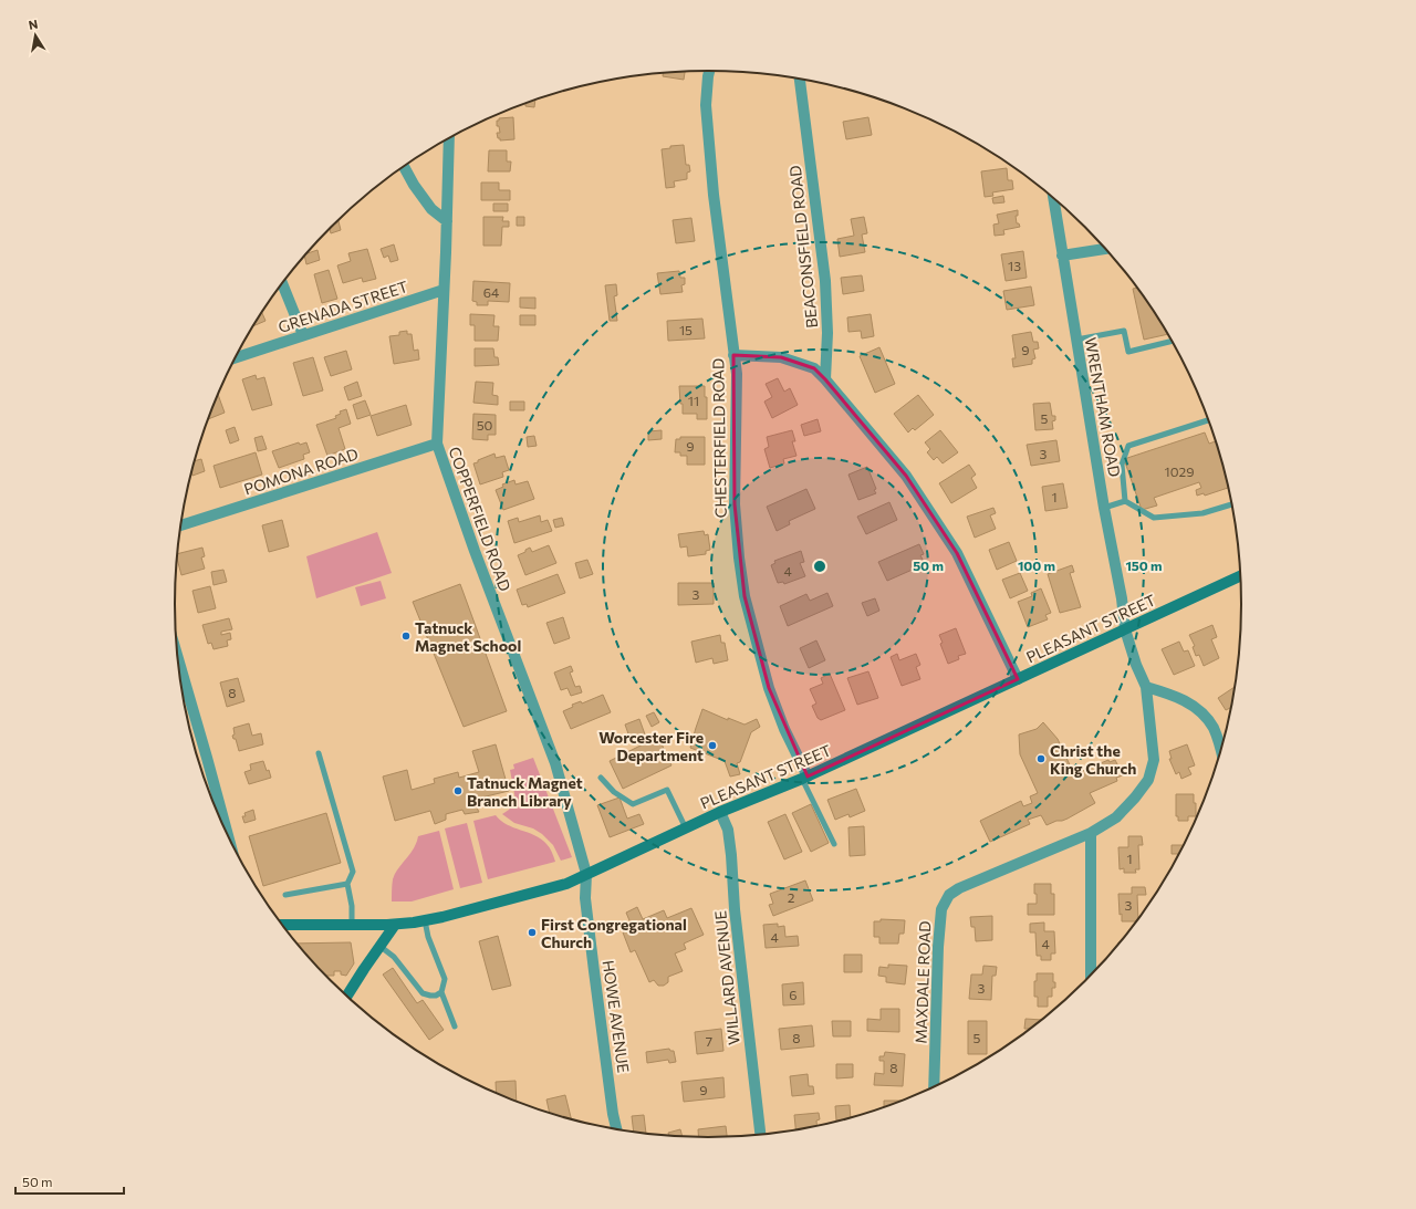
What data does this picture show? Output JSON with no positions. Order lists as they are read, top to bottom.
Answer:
{
  "streets": {
    "main road": ["PLEASANT STREET"],
    "street": [
      "BEACONSFIELD ROAD",
      "GRENADA STREET",
      "WRENTHAM ROAD",
      "CHESTERFIELD ROAD",
      "POMONA ROAD",
      "COPPERFIELD ROAD",
      "WILLARD AVENUE",
      "MAXDALE ROAD",
      "HOWE AVENUE"
    ]
  },
  "crossings": [
    ["GRENADA STREET", "COPPERFIELD ROAD"],
    ["WRENTHAM ROAD", "PLEASANT STREET"],
    ["WRENTHAM ROAD", "MAXDALE ROAD"],
    ["CHESTERFIELD ROAD", "PLEASANT STREET"],
    ["POMONA ROAD", "COPPERFIELD ROAD"],
    ["COPPERFIELD ROAD", "PLEASANT STREET"],
    ["COPPERFIELD ROAD", "HOWE AVENUE"],
    ["PLEASANT STREET", "WILLARD AVENUE"],
    ["PLEASANT STREET", "HOWE AVENUE"]
  ],
  "places": [
    "Tatnuck Magnet School",
    "Worcester Fire Department",
    "Christ the King Church",
    "Tatnuck Magnet Branch Library",
    "First Congregational Church"
  ],
  "house_numbers": [
    "13",
    "64",
    "15",
    "9",
    "11",
    "5",
    "50",
    "9",
    "3",
    "1029",
    "1",
    "4",
    "3",
    "8",
    "1",
    "2",
    "3",
    "4",
    "4",
    "3",
    "6",
    "8",
    "5",
    "7",
    "8",
    "9"
  ],
  "scale_bar": "50 m",
  "north": "top",
  "rings": ["50 m", "100 m", "150 m"]
}
